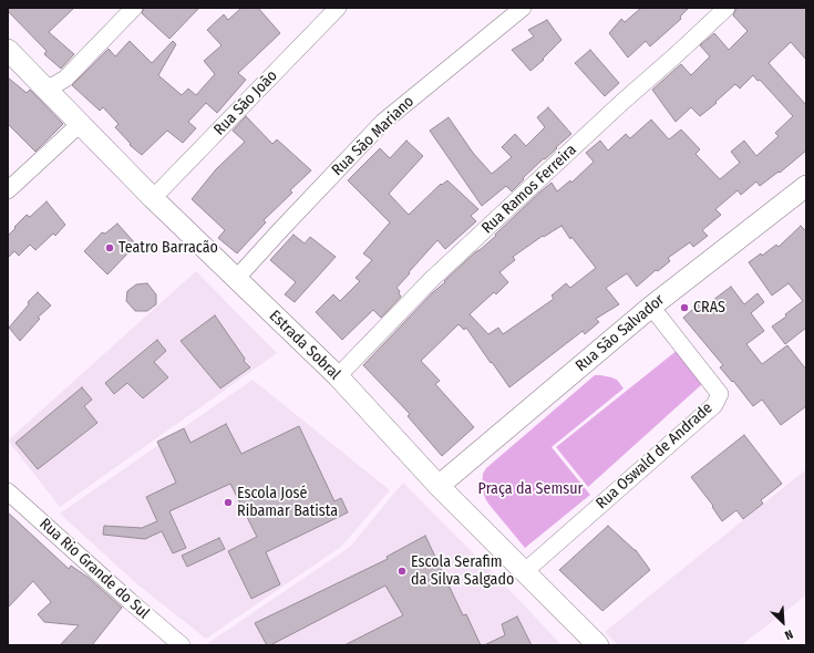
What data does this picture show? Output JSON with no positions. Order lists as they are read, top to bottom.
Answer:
{
  "streets": {
    "street": [
      "Rua São João",
      "Rua São Mariano",
      "Rua Ramos Ferreira",
      "Rua São Salvador",
      "Estrada Sobral",
      "Rua Oswald de Andrade",
      "Rua Rio Grande do Sul"
    ]
  },
  "crossings": [
    ["Rua São João", "Estrada Sobral"],
    ["Rua São Mariano", "Estrada Sobral"],
    ["Rua Ramos Ferreira", "Estrada Sobral"],
    ["Rua São Salvador", "Estrada Sobral"],
    ["Rua São Salvador", "Rua Oswald de Andrade"],
    ["Estrada Sobral", "Rua Oswald de Andrade"]
  ],
  "parks": ["Praça da Semsur"],
  "places": [
    "Teatro Barracão",
    "CRAS",
    "Escola José Ribamar Batista",
    "Escola Serafim da Silva Salgado"
  ],
  "north": "bottom right"
}
